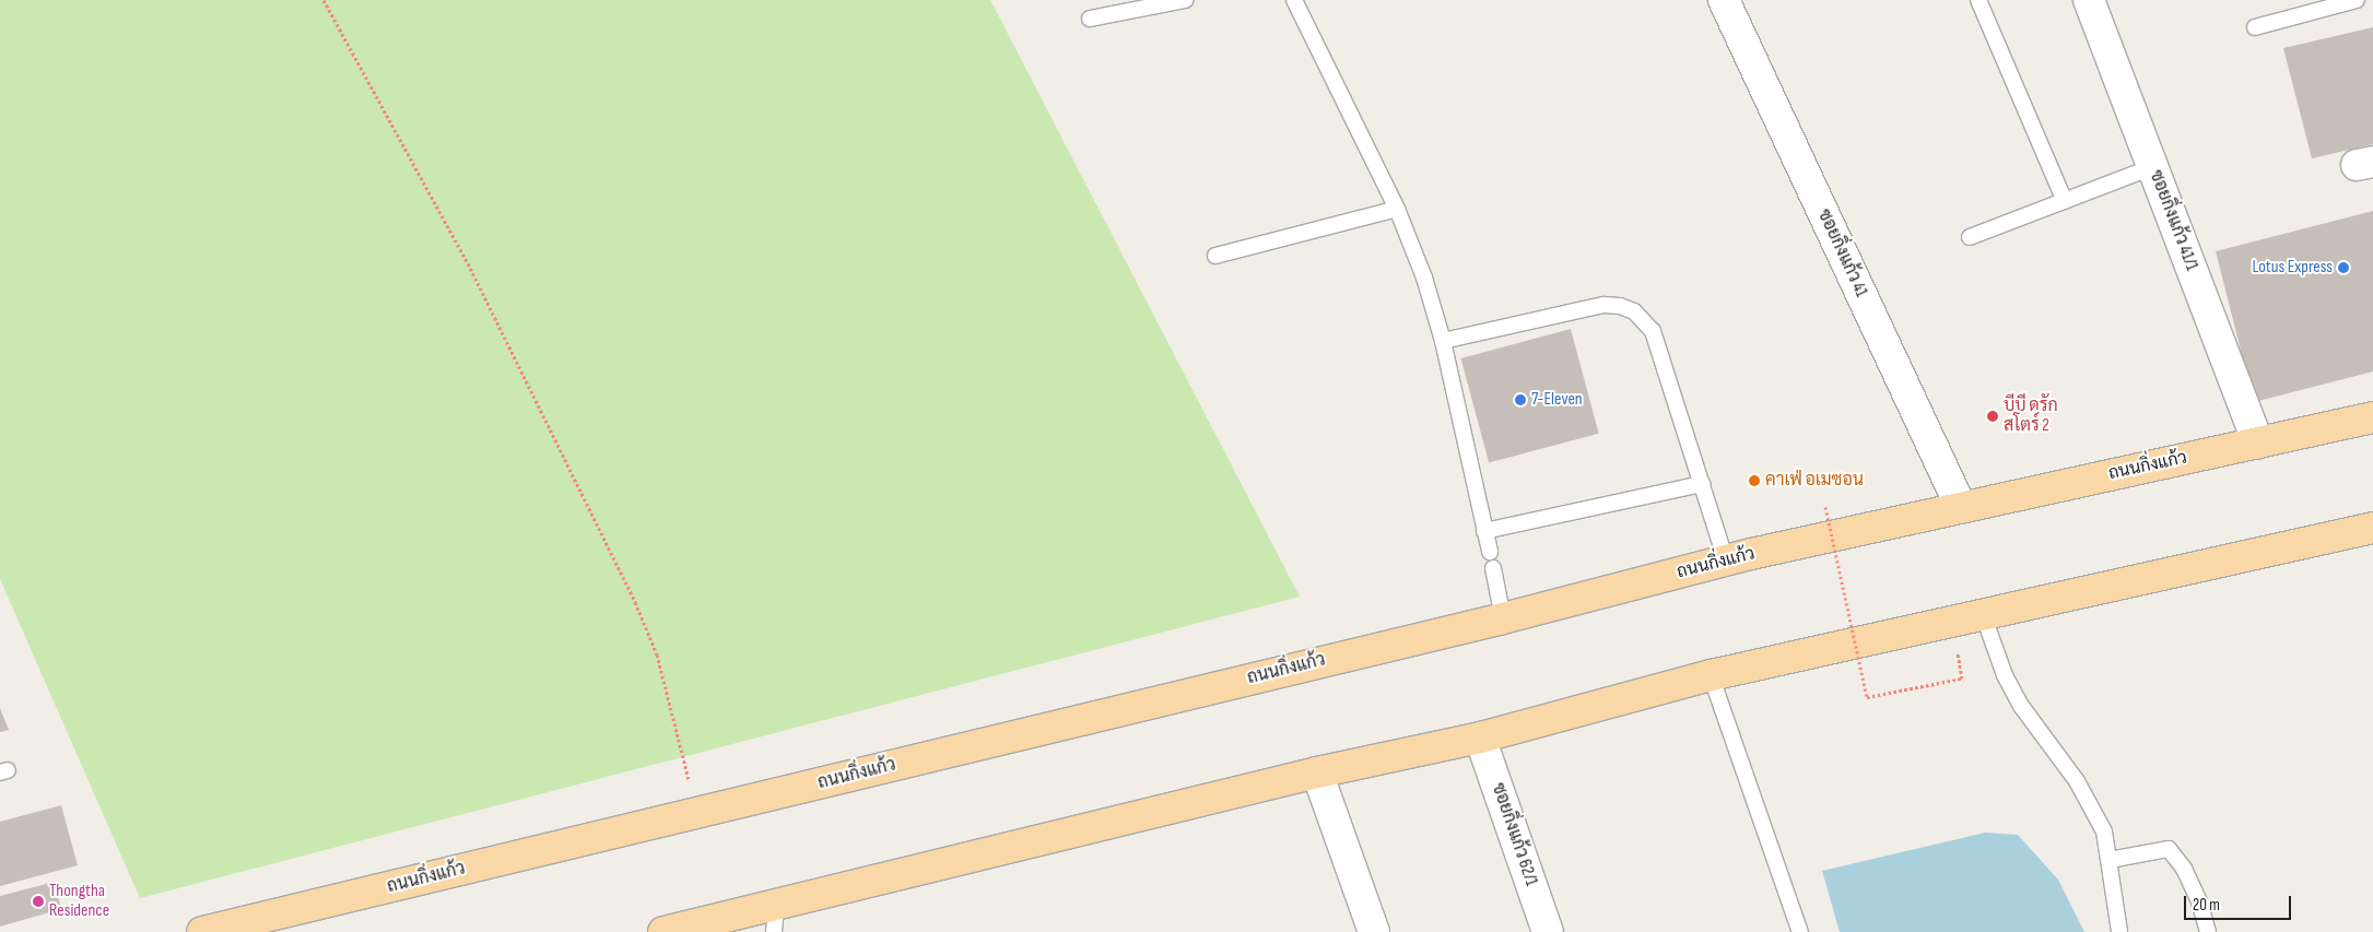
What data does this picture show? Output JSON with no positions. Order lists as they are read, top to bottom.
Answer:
{
  "streets": {
    "main road": ["ถนนกิ่งแก้ว"],
    "street": ["ซอยกิ่งแก้ว 41/1", "ซอยกิ่งแก้ว 41", "ซอยกิ่งแก้ว 62/1"]
  },
  "crossings": [
    ["ซอยกิ่งแก้ว 41/1", "ถนนกิ่งแก้ว"],
    ["ซอยกิ่งแก้ว 41", "ถนนกิ่งแก้ว"]
  ],
  "places": [
    "Lotus Express",
    "7-Eleven",
    "บีบี ดรัก สโตร์ 2",
    "คาเฟ่ อเมซอน",
    "Thongtha Residence"
  ],
  "scale_bar": "20 m"
}
